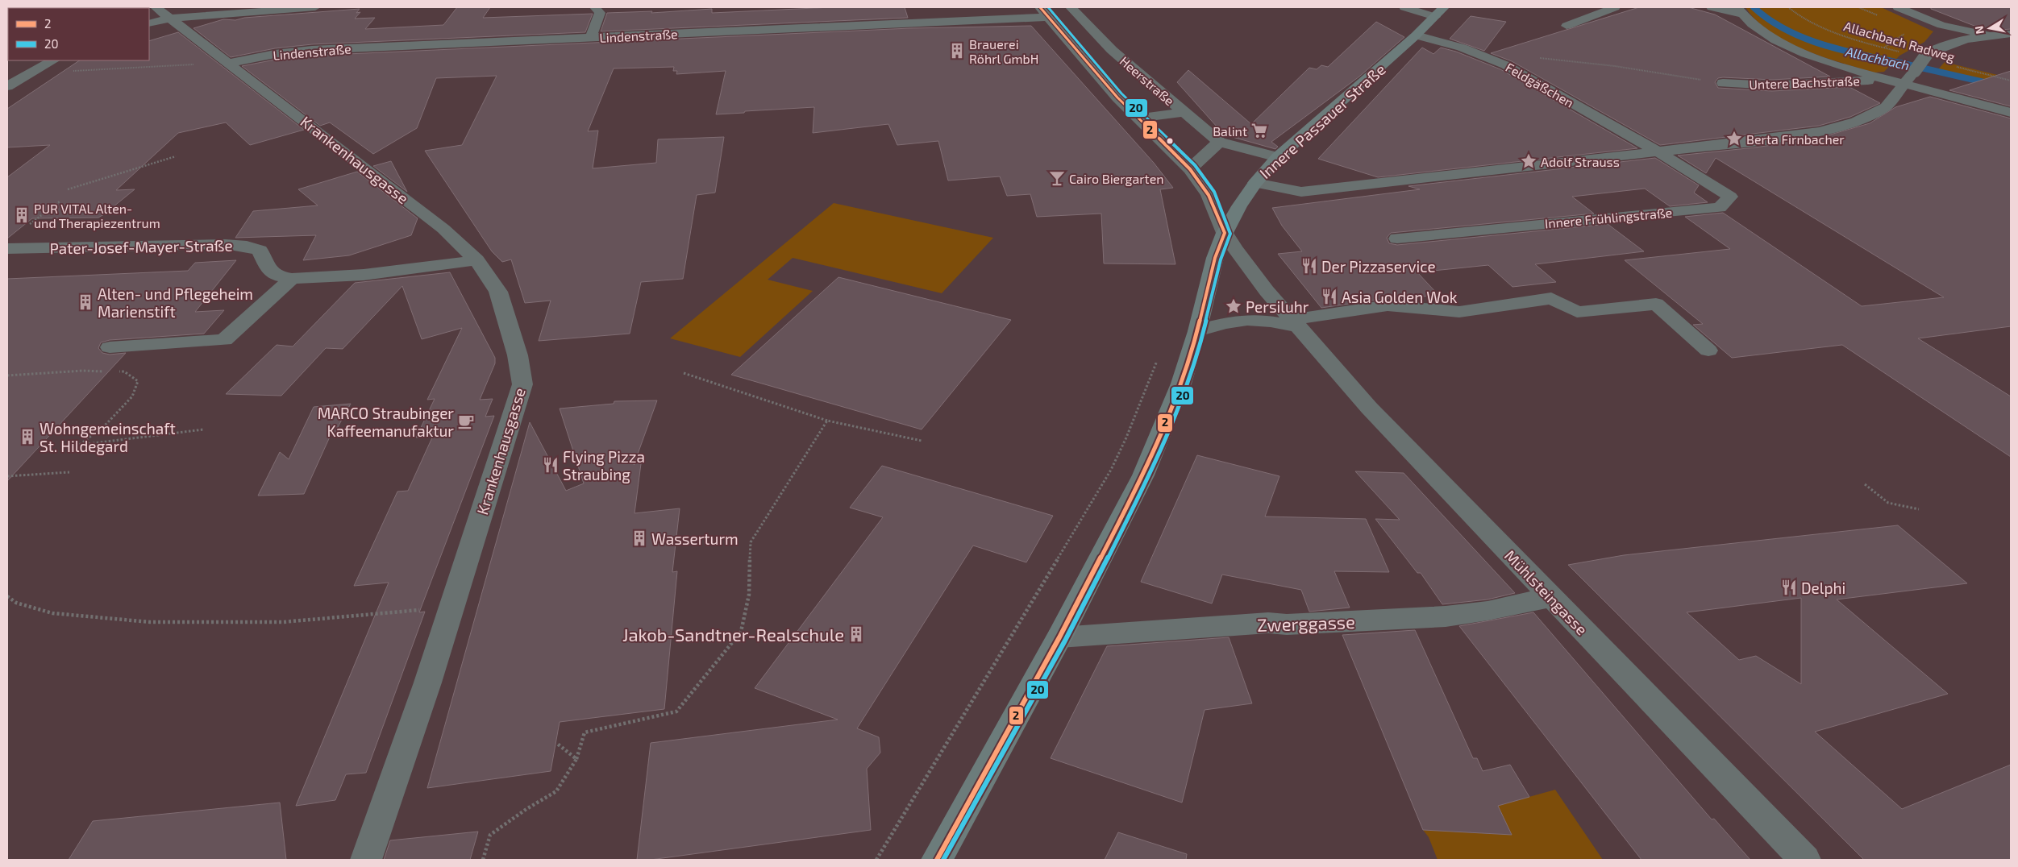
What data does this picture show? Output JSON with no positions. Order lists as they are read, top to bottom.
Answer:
{
  "streets": {
    "main road": ["Innere Passauer Straße"],
    "street": [
      "Lindenstraße",
      "Heerstraße",
      "Untere Bachstraße",
      "Feldgäßchen",
      "Krankenhausgasse",
      "Innere Frühlingstraße",
      "Pater-Josef-Mayer-Straße",
      "Mühlsteingasse",
      "Zwerggasse"
    ],
    "path": ["Allachbach Radweg"]
  },
  "crossings": [
    ["Lindenstraße", "Heerstraße"],
    ["Lindenstraße", "Krankenhausgasse"],
    ["Heerstraße", "Innere Passauer Straße"],
    ["Heerstraße", "Mühlsteingasse"],
    ["Feldgäßchen", "Innere Passauer Straße"],
    ["Feldgäßchen", "Innere Frühlingstraße"],
    ["Innere Passauer Straße", "Mühlsteingasse"],
    ["Innere Passauer Straße", "Zwerggasse"],
    ["Krankenhausgasse", "Pater-Josef-Mayer-Straße"],
    ["Mühlsteingasse", "Zwerggasse"]
  ],
  "water": ["Allachbach"],
  "places": {
    "building": [
      "Brauerei Röhrl GmbH",
      "PUR VITAL Alten- und Therapiezentrum",
      "Alten- und Pflegeheim Marienstift",
      "Wohngemeinschaft St. Hildegard",
      "Wasserturm",
      "Jakob-Sandtner-Realschule"
    ],
    "supermarket": ["Balint"],
    "place": ["Berta Firnbacher", "Adolf Strauss", "Persiluhr"],
    "bar": ["Cairo Biergarten"],
    "restaurant": [
      "Der Pizzaservice",
      "Asia Golden Wok",
      "Flying Pizza Straubing",
      "Delphi"
    ],
    "cafe": ["MARCO Straubinger Kaffeemanufaktur"]
  },
  "lines": ["transit line 2", "transit line 20"],
  "legend": ["2", "20"],
  "north": "left"
}
